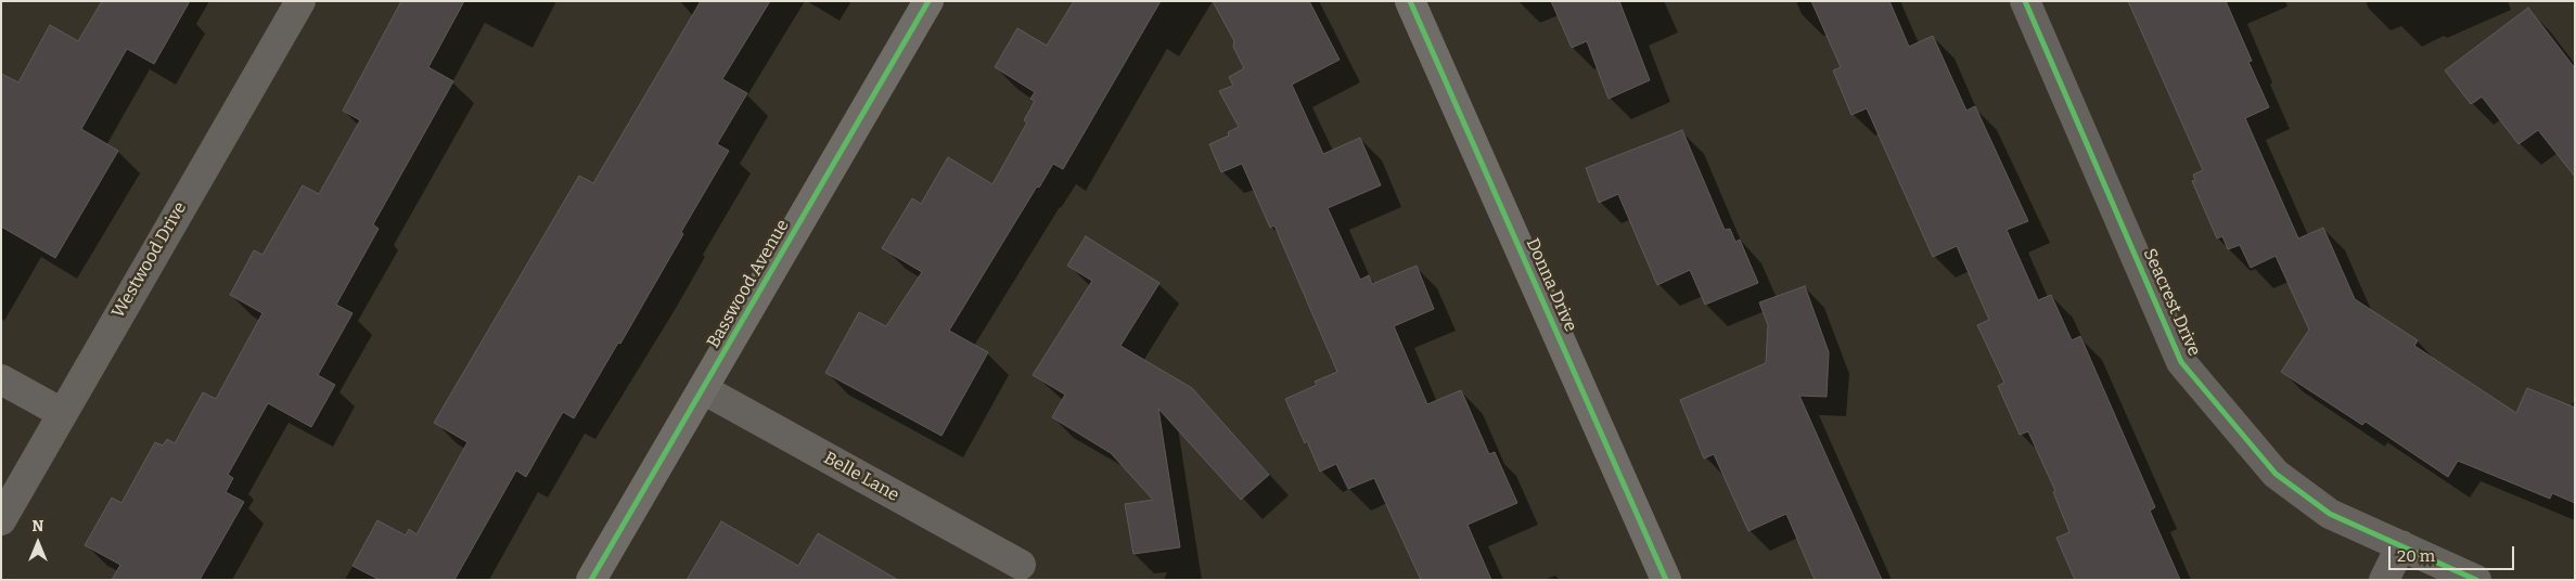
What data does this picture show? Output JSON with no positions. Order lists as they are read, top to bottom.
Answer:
{
  "streets": {
    "street": [
      "Westwood Drive",
      "Basswood Avenue",
      "Donna Drive",
      "Seacrest Drive",
      "Belle Lane"
    ]
  },
  "crossings": [
    ["Basswood Avenue", "Belle Lane"]
  ],
  "scale_bar": "20 m",
  "north": "top"
}
